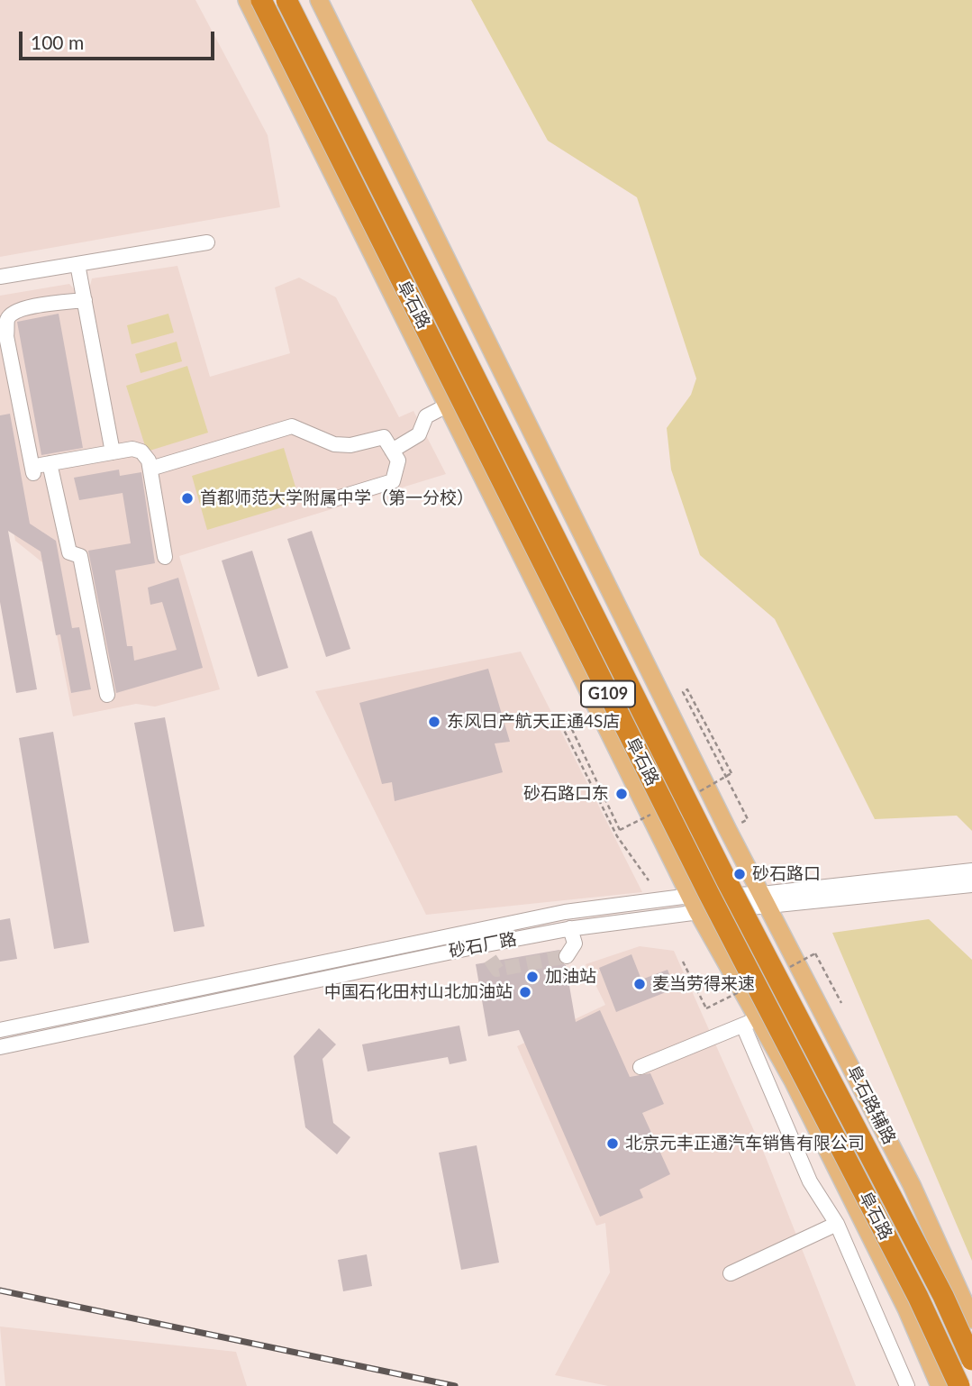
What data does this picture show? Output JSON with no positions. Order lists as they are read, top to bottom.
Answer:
{
  "streets": {
    "highway": ["阜石路", "G109"],
    "main road": ["阜石路辅路"],
    "street": ["砂石厂路"]
  },
  "crossings": [
    ["阜石路", "砂石厂路"],
    ["砂石厂路", "阜石路辅路"]
  ],
  "places": [
    "首都师范大学附属中学（第一分校）",
    "东风日产航天正通4S店",
    "砂石路口东",
    "砂石路口",
    "加油站",
    "麦当劳得来速",
    "中国石化田村山北加油站",
    "北京元丰正通汽车销售有限公司"
  ],
  "scale_bar": "100 m"
}
